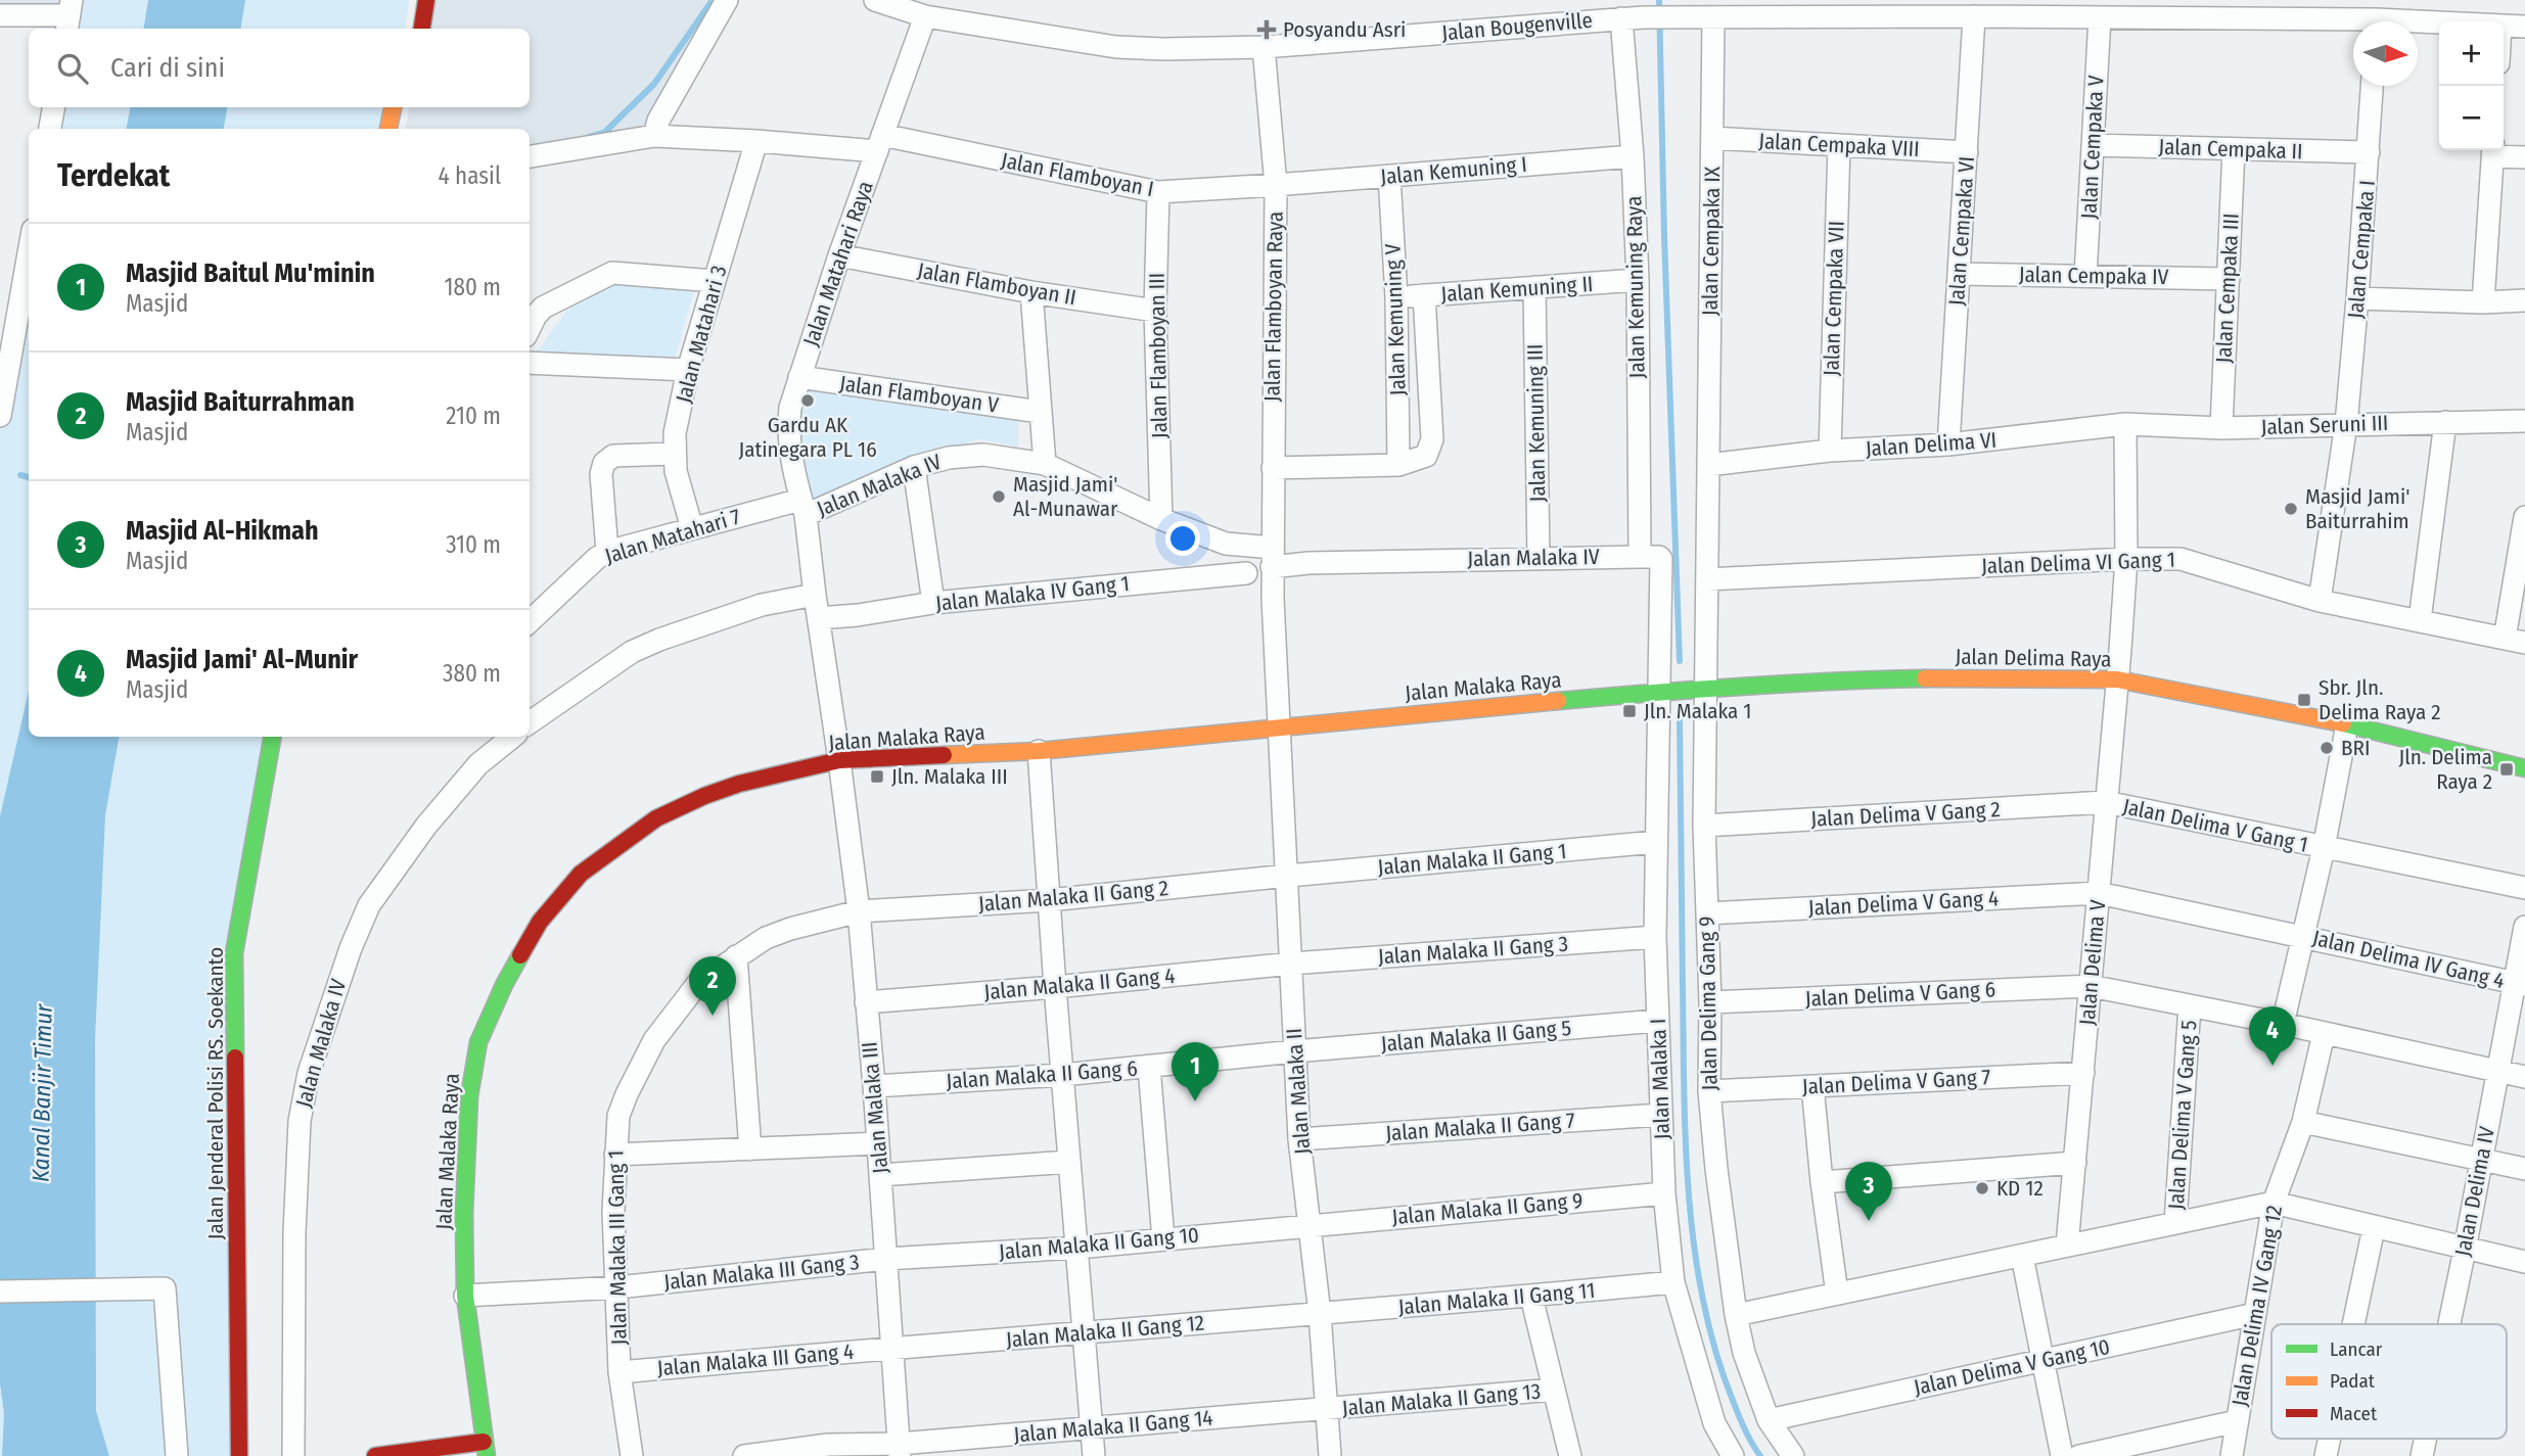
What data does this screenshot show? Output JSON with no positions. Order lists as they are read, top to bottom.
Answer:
{
  "streets": {
    "street": [
      "Jalan Bougenville",
      "Jalan Cempaka VIII",
      "Jalan Cempaka V",
      "Jalan Cempaka II",
      "Jalan Kemuning I",
      "Jalan Flamboyan I",
      "Jalan Cempaka VI",
      "Jalan Cempaka IX",
      "Jalan Cempaka I",
      "Jalan Matahari Raya",
      "Jalan Cempaka IV",
      "Jalan Flamboyan II",
      "Jalan Kemuning Raya",
      "Jalan Cempaka III",
      "Jalan Kemuning II",
      "Jalan Cempaka VII",
      "Jalan Flamboyan Raya",
      "Jalan Kemuning V",
      "Jalan Matahari 3",
      "Jalan Flamboyan III",
      "Jalan Flamboyan V",
      "Jalan Kemuning III",
      "Jalan Seruni III",
      "Jalan Delima VI",
      "Jalan Malaka IV",
      "Jalan Matahari 7",
      "Jalan Delima VI Gang 1",
      "Jalan Malaka IV Gang 1",
      "Jalan Delima Raya",
      "Jalan Malaka Raya",
      "Jalan Delima V Gang 2",
      "Jalan Delima V Gang 1",
      "Jalan Malaka II Gang 1",
      "Jalan Malaka II Gang 2",
      "Jalan Delima V Gang 4",
      "Jalan Malaka II Gang 3",
      "Jalan Delima IV Gang 4",
      "Jalan Delima V",
      "Jalan Malaka II Gang 4",
      "Jalan Delima V Gang 6",
      "Jalan Delima Gang 9",
      "Jalan Malaka II Gang 5",
      "Jalan Malaka II Gang 6",
      "Jalan Malaka I",
      "Jalan Delima V Gang 7",
      "Jalan Malaka II",
      "Jalan Jenderal Polisi RS. Soekanto",
      "Jalan Malaka III",
      "Jalan Delima V Gang 5",
      "Jalan Malaka II Gang 7",
      "Jalan Delima IV",
      "Jalan Malaka II Gang 9",
      "Jalan Malaka II Gang 10",
      "Jalan Malaka III Gang 1",
      "Jalan Malaka III Gang 3",
      "Jalan Malaka II Gang 11",
      "Jalan Delima IV Gang 12",
      "Jalan Malaka II Gang 12",
      "Jalan Malaka III Gang 4",
      "Jalan Delima V Gang 10",
      "Jalan Malaka II Gang 13",
      "Jalan Malaka II Gang 14"
    ]
  },
  "crossings": [
    ["Jalan Bougenville", "Jalan Cempaka V"],
    ["Jalan Bougenville", "Jalan Cempaka VI"],
    ["Jalan Bougenville", "Jalan Cempaka IX"],
    ["Jalan Bougenville", "Jalan Matahari Raya"],
    ["Jalan Bougenville", "Jalan Kemuning Raya"],
    ["Jalan Bougenville", "Jalan Flamboyan Raya"],
    ["Jalan Cempaka VIII", "Jalan Cempaka VI"],
    ["Jalan Cempaka VIII", "Jalan Cempaka IX"],
    ["Jalan Cempaka VIII", "Jalan Cempaka VII"],
    ["Jalan Cempaka V", "Jalan Cempaka II"],
    ["Jalan Cempaka V", "Jalan Cempaka IV"],
    ["Jalan Cempaka II", "Jalan Cempaka I"],
    ["Jalan Cempaka II", "Jalan Cempaka III"],
    ["Jalan Kemuning I", "Jalan Flamboyan I"],
    ["Jalan Kemuning I", "Jalan Kemuning Raya"],
    ["Jalan Kemuning I", "Jalan Flamboyan Raya"],
    ["Jalan Kemuning I", "Jalan Kemuning V"],
    ["Jalan Flamboyan I", "Jalan Matahari Raya"],
    ["Jalan Flamboyan I", "Jalan Flamboyan Raya"],
    ["Jalan Flamboyan I", "Jalan Matahari 3"],
    ["Jalan Flamboyan I", "Jalan Flamboyan III"],
    ["Jalan Cempaka VI", "Jalan Cempaka IV"],
    ["Jalan Cempaka VI", "Jalan Delima VI"],
    ["Jalan Cempaka IX", "Jalan Delima VI"],
    ["Jalan Cempaka I", "Jalan Seruni III"],
    ["Jalan Cempaka I", "Jalan Delima VI Gang 1"],
    ["Jalan Matahari Raya", "Jalan Flamboyan II"],
    ["Jalan Matahari Raya", "Jalan Flamboyan V"],
    ["Jalan Matahari Raya", "Jalan Malaka IV"],
    ["Jalan Matahari Raya", "Jalan Matahari 7"],
    ["Jalan Cempaka IV", "Jalan Cempaka III"],
    ["Jalan Flamboyan II", "Jalan Flamboyan III"],
    ["Jalan Kemuning Raya", "Jalan Kemuning II"],
    ["Jalan Kemuning Raya", "Jalan Malaka IV"],
    ["Jalan Cempaka III", "Jalan Seruni III"],
    ["Jalan Kemuning II", "Jalan Kemuning V"],
    ["Jalan Kemuning II", "Jalan Kemuning III"],
    ["Jalan Cempaka VII", "Jalan Delima VI"],
    ["Jalan Flamboyan Raya", "Jalan Malaka IV"],
    ["Jalan Matahari 3", "Jalan Matahari 7"],
    ["Jalan Flamboyan III", "Jalan Malaka IV"],
    ["Jalan Kemuning III", "Jalan Malaka IV"],
    ["Jalan Seruni III", "Jalan Delima VI"],
    ["Jalan Malaka IV", "Jalan Matahari 7"],
    ["Jalan Malaka IV", "Jalan Malaka IV Gang 1"],
    ["Jalan Malaka IV", "Jalan Malaka Raya"],
    ["Jalan Malaka IV", "Jalan Malaka III"],
    ["Jalan Delima Raya", "Jalan Malaka Raya"],
    ["Jalan Delima Raya", "Jalan Delima V"],
    ["Jalan Delima Raya", "Jalan Delima Gang 9"],
    ["Jalan Delima Raya", "Jalan Malaka I"],
    ["Jalan Malaka Raya", "Jalan Malaka I"],
    ["Jalan Malaka Raya", "Jalan Malaka II"],
    ["Jalan Malaka Raya", "Jalan Malaka III"],
    ["Jalan Malaka Raya", "Jalan Malaka III Gang 3"],
    ["Jalan Delima V Gang 2", "Jalan Delima V Gang 1"],
    ["Jalan Delima V Gang 2", "Jalan Delima V"],
    ["Jalan Delima V Gang 2", "Jalan Delima Gang 9"],
    ["Jalan Delima V Gang 1", "Jalan Delima V"],
    ["Jalan Malaka II Gang 1", "Jalan Malaka II Gang 2"],
    ["Jalan Malaka II Gang 1", "Jalan Malaka I"],
    ["Jalan Malaka II Gang 1", "Jalan Malaka II"],
    ["Jalan Malaka II Gang 2", "Jalan Malaka II"],
    ["Jalan Malaka II Gang 2", "Jalan Malaka III"],
    ["Jalan Malaka II Gang 2", "Jalan Malaka III Gang 1"],
    ["Jalan Delima V Gang 4", "Jalan Delima IV Gang 4"],
    ["Jalan Delima V Gang 4", "Jalan Delima V"],
    ["Jalan Delima V Gang 4", "Jalan Delima Gang 9"],
    ["Jalan Malaka II Gang 3", "Jalan Malaka II Gang 4"],
    ["Jalan Malaka II Gang 3", "Jalan Malaka I"],
    ["Jalan Malaka II Gang 3", "Jalan Malaka II"],
    ["Jalan Delima IV Gang 4", "Jalan Delima IV"],
    ["Jalan Delima V", "Jalan Delima V Gang 6"],
    ["Jalan Delima V", "Jalan Delima V Gang 7"],
    ["Jalan Delima V", "Jalan Delima V Gang 5"],
    ["Jalan Malaka II Gang 4", "Jalan Malaka II"],
    ["Jalan Malaka II Gang 4", "Jalan Malaka III"],
    ["Jalan Delima V Gang 6", "Jalan Delima Gang 9"],
    ["Jalan Delima V Gang 6", "Jalan Delima V Gang 5"],
    ["Jalan Delima Gang 9", "Jalan Delima V Gang 7"],
    ["Jalan Malaka II Gang 5", "Jalan Malaka II Gang 6"],
    ["Jalan Malaka II Gang 5", "Jalan Malaka I"],
    ["Jalan Malaka II Gang 5", "Jalan Malaka II"],
    ["Jalan Malaka II Gang 6", "Jalan Malaka II"],
    ["Jalan Malaka II Gang 6", "Jalan Malaka III"],
    ["Jalan Malaka I", "Jalan Malaka II Gang 7"],
    ["Jalan Malaka I", "Jalan Malaka II Gang 9"],
    ["Jalan Malaka I", "Jalan Malaka II Gang 11"],
    ["Jalan Malaka II", "Jalan Malaka II Gang 7"],
    ["Jalan Malaka II", "Jalan Malaka II Gang 9"],
    ["Jalan Malaka II", "Jalan Malaka II Gang 10"],
    ["Jalan Malaka II", "Jalan Malaka II Gang 11"],
    ["Jalan Malaka II", "Jalan Malaka II Gang 12"],
    ["Jalan Malaka II", "Jalan Malaka II Gang 13"],
    ["Jalan Malaka II", "Jalan Malaka II Gang 14"],
    ["Jalan Malaka III", "Jalan Malaka II Gang 10"],
    ["Jalan Malaka III", "Jalan Malaka III Gang 1"],
    ["Jalan Malaka III", "Jalan Malaka III Gang 3"],
    ["Jalan Malaka III", "Jalan Malaka II Gang 12"],
    ["Jalan Malaka III", "Jalan Malaka III Gang 4"],
    ["Jalan Malaka III", "Jalan Malaka II Gang 14"],
    ["Jalan Delima V Gang 5", "Jalan Delima IV"],
    ["Jalan Delima V Gang 5", "Jalan Delima IV Gang 12"],
    ["Jalan Malaka II Gang 9", "Jalan Malaka II Gang 10"],
    ["Jalan Malaka II Gang 10", "Jalan Malaka III Gang 3"],
    ["Jalan Malaka III Gang 1", "Jalan Malaka III Gang 3"],
    ["Jalan Malaka III Gang 1", "Jalan Malaka III Gang 4"],
    ["Jalan Malaka II Gang 11", "Jalan Malaka II Gang 12"],
    ["Jalan Delima IV Gang 12", "Jalan Delima V Gang 10"],
    ["Jalan Malaka II Gang 12", "Jalan Malaka III Gang 4"],
    ["Jalan Malaka II Gang 13", "Jalan Malaka II Gang 14"]
  ],
  "water": ["Kanal Banjir Timur"],
  "places": {
    "health": ["Posyandu Asri"],
    "other": [
      "Gardu AK Jatinegara PL 16",
      "Masjid Jami' Al-Munawar",
      "Masjid Jami' Baiturrahim",
      "BRI",
      "KD 12"
    ],
    "transit": [
      "Sbr. Jln. Delima Raya 2",
      "Jln. Malaka 1",
      "Jln. Delima Raya 2",
      "Jln. Malaka III"
    ]
  },
  "legend": ["Lancar", "Padat", "Macet"],
  "north": "right",
  "page": {
    "map_buttons": ["+", "−"],
    "search": "Cari di sini",
    "heading": ["Terdekat", "4 hasil"],
    "list": [
      {
        "mark": "1",
        "name": "Masjid Baitul Mu'minin",
        "note": "Masjid",
        "value": "180 m"
      },
      {
        "mark": "2",
        "name": "Masjid Baiturrahman",
        "note": "Masjid",
        "value": "210 m"
      },
      {
        "mark": "3",
        "name": "Masjid Al-Hikmah",
        "note": "Masjid",
        "value": "310 m"
      },
      {
        "mark": "4",
        "name": "Masjid Jami' Al-Munir",
        "note": "Masjid",
        "value": "380 m"
      }
    ],
    "pins": [
      "2",
      "4",
      "1",
      "3"
    ]
  }
}
